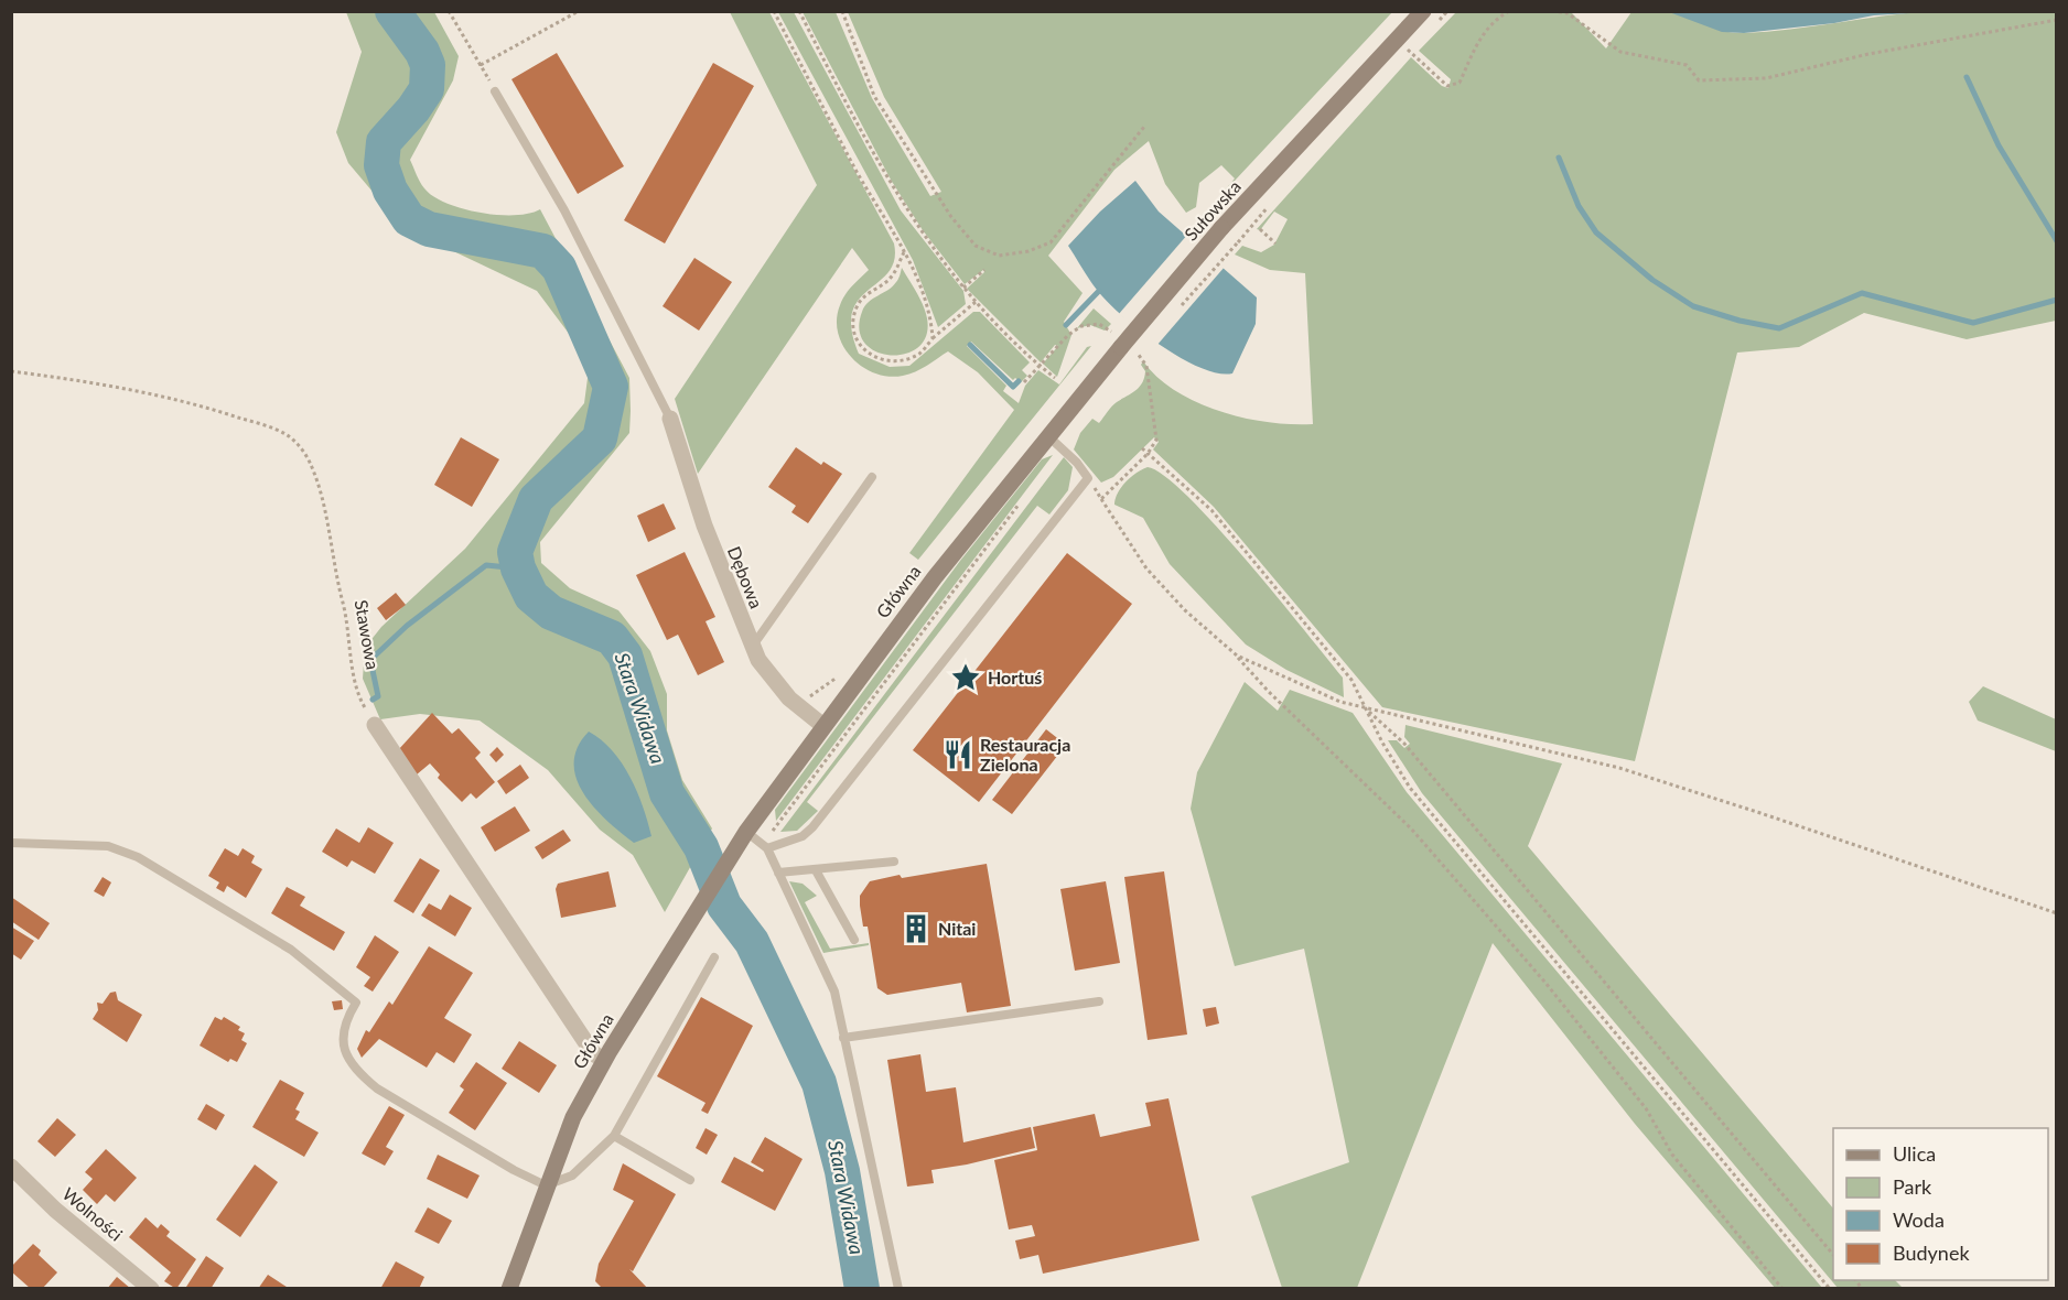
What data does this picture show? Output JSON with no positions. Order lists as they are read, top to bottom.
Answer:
{
  "streets": {
    "main road": ["Sułowska", "Główna"],
    "street": ["Dębowa", "Wolności"],
    "path": ["Stawowa"]
  },
  "crossings": [
    ["Sułowska", "Główna"],
    ["Dębowa", "Główna"]
  ],
  "water": ["Stara Widawa"],
  "places": {
    "place": ["Hortuś"],
    "restaurant": ["Restauracja Zielona"],
    "building": ["Nitai"]
  },
  "legend": [
    "Ulica",
    "Park",
    "Woda",
    "Budynek"
  ]
}
